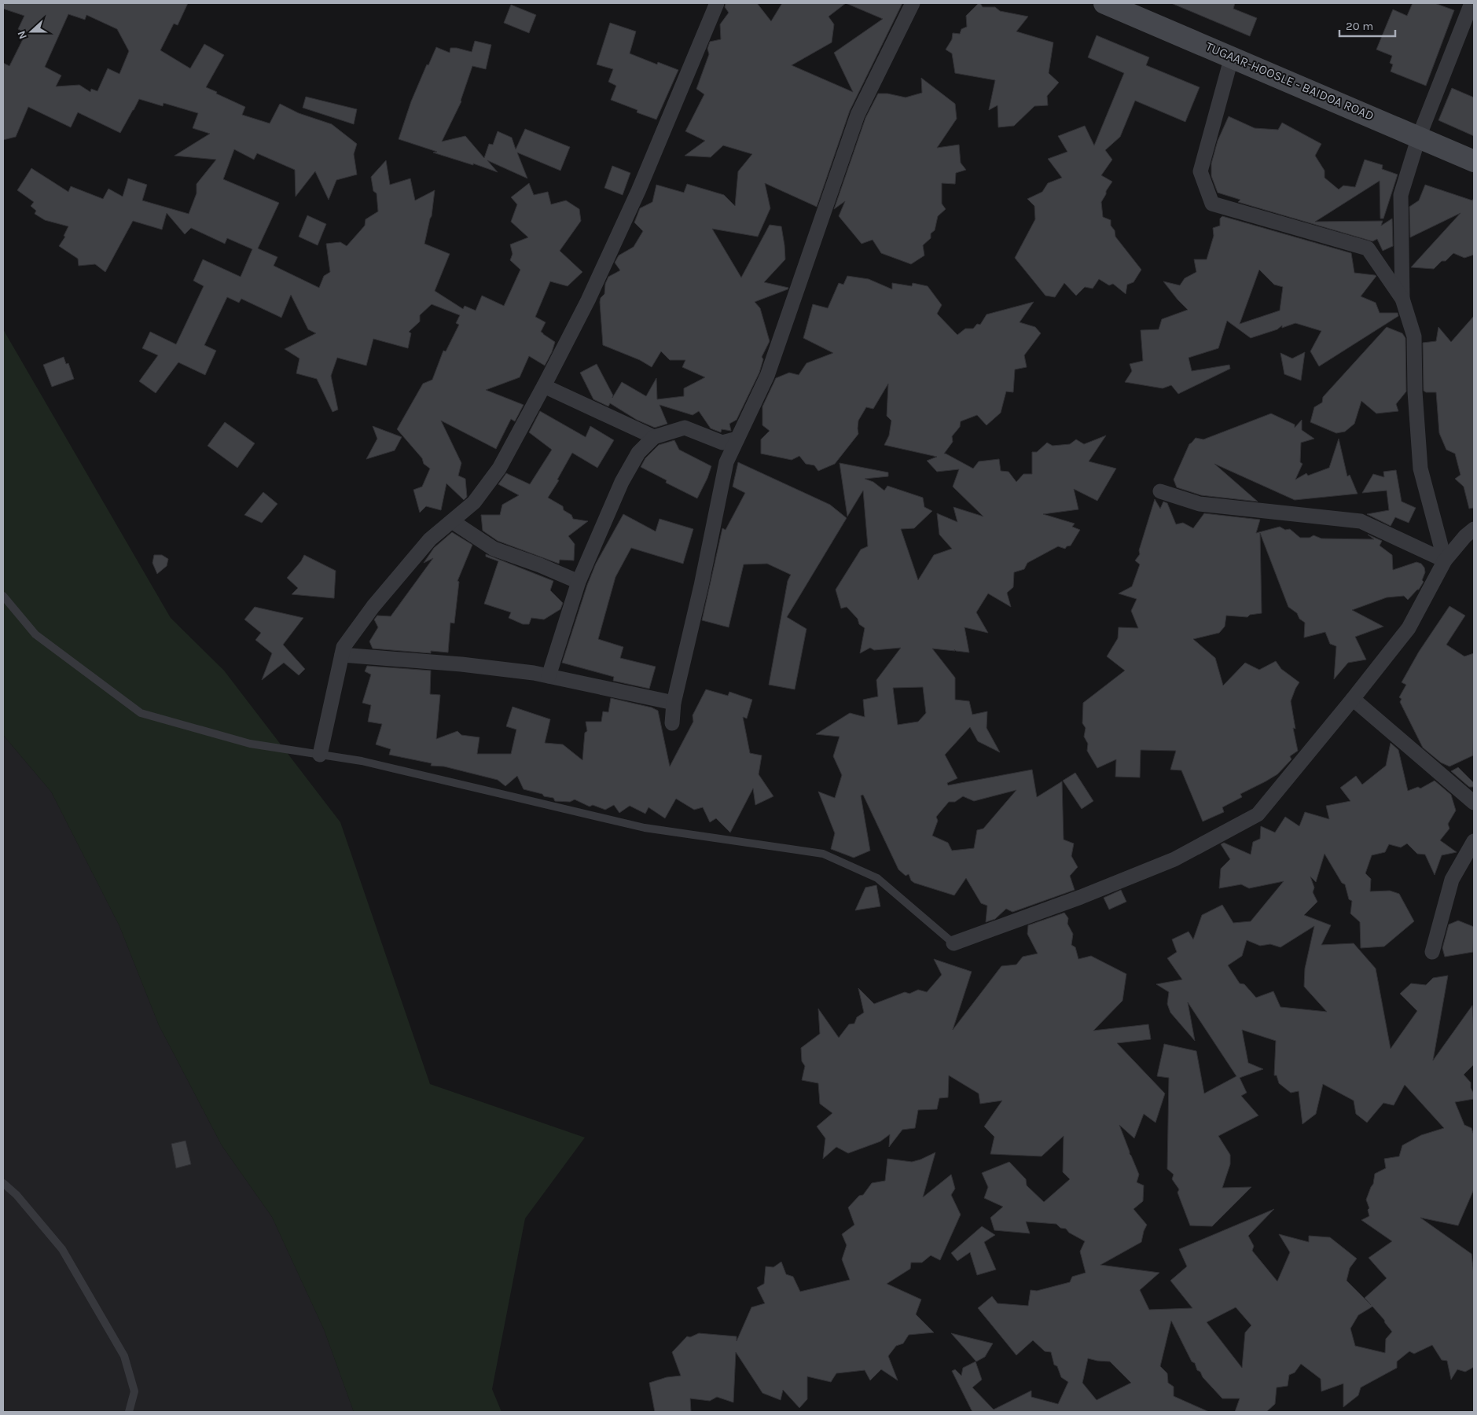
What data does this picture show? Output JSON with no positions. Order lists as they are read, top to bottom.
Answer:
{
  "streets": {
    "main road": ["TUGAAR-HOOSLE - BAIDOA ROAD"]
  },
  "scale_bar": "20 m",
  "north": "left"
}
